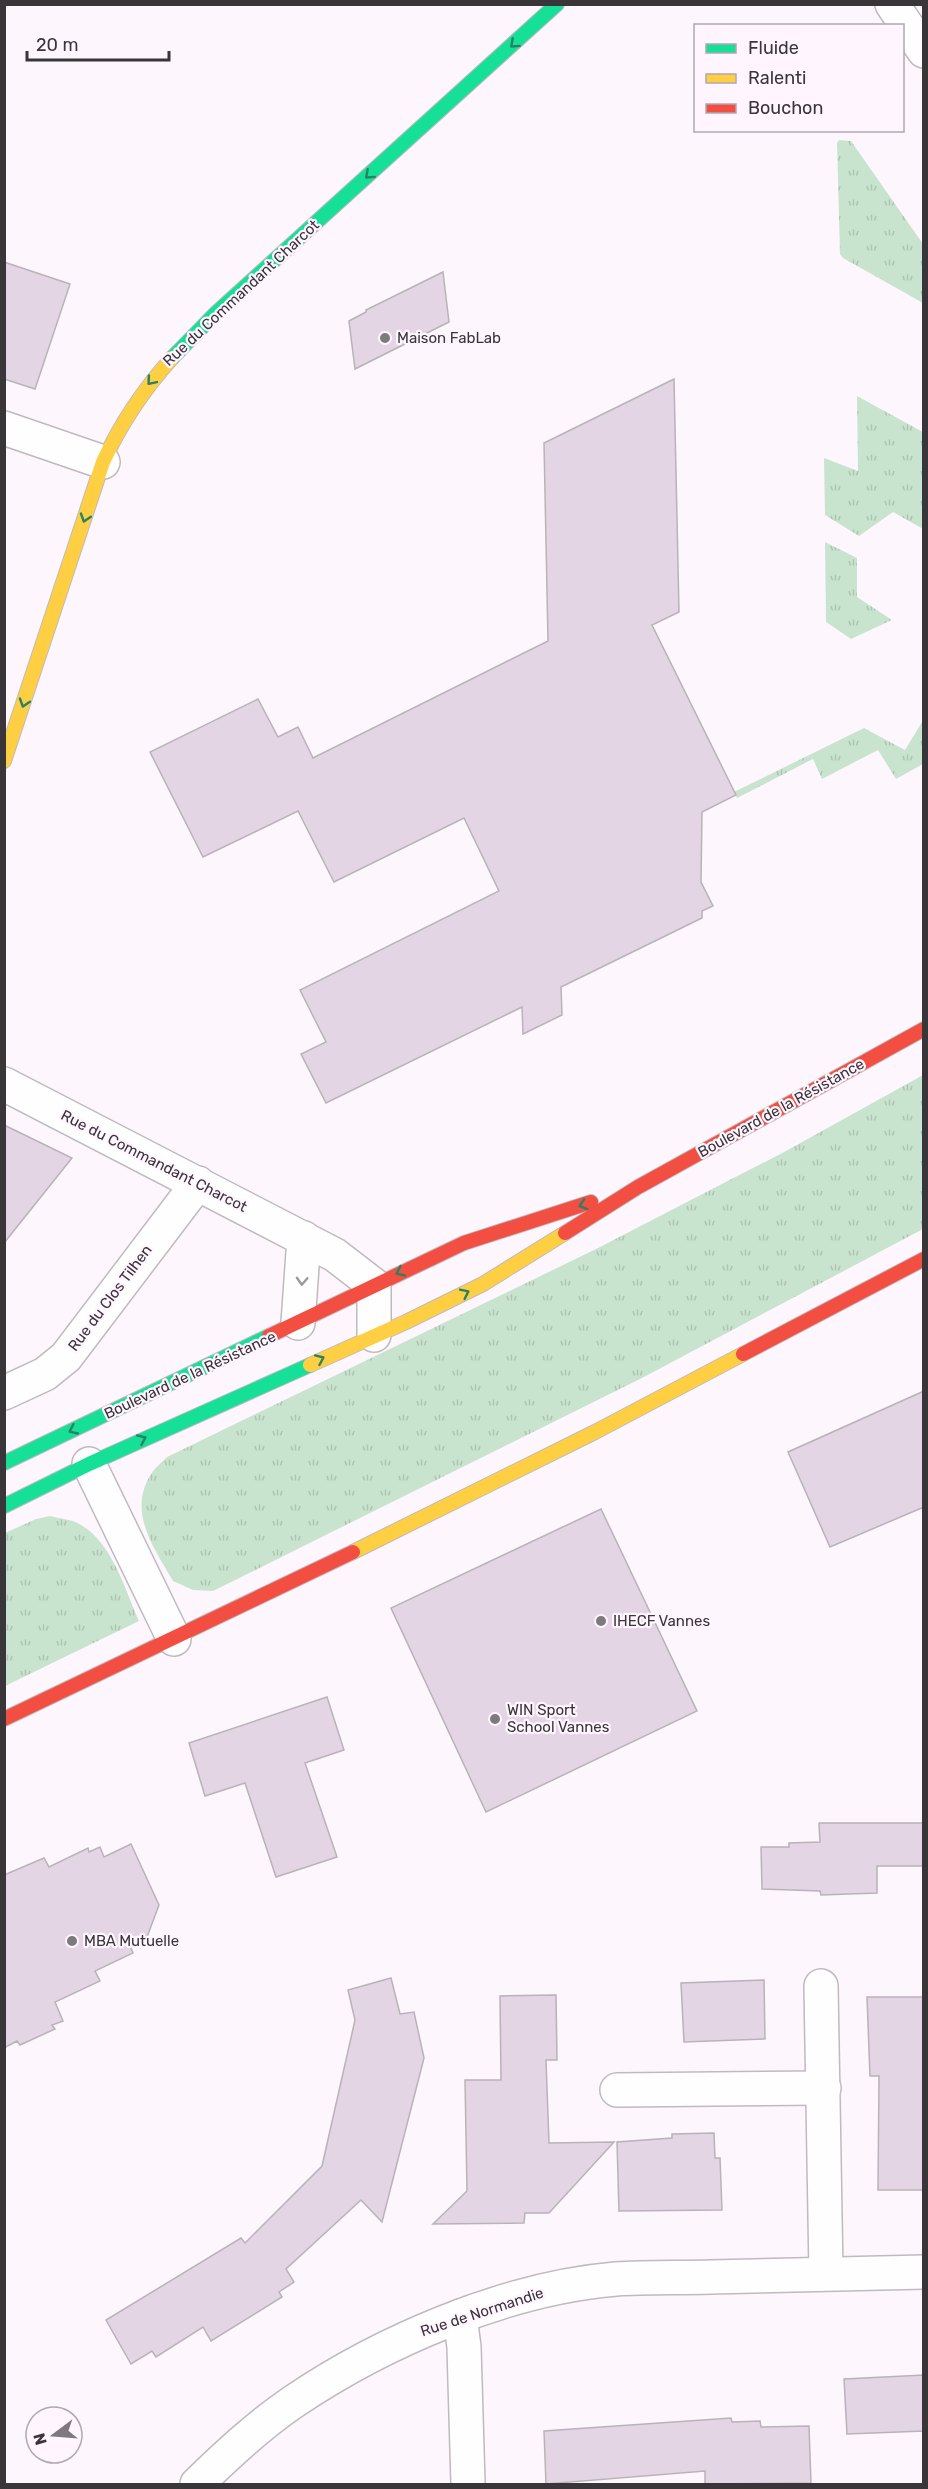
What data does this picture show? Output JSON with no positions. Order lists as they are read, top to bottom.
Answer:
{
  "streets": {
    "street": [
      "Rue du Commandant Charcot",
      "Boulevard de la Résistance",
      "Rue du Clos Tilhen",
      "Rue de Normandie"
    ]
  },
  "crossings": [
    ["Rue du Commandant Charcot", "Boulevard de la Résistance"],
    ["Rue du Commandant Charcot", "Rue du Clos Tilhen"]
  ],
  "one_way": ["Rue du Commandant Charcot"],
  "places": [
    "Maison FabLab",
    "IHECF Vannes",
    "WIN Sport School Vannes",
    "MBA Mutuelle"
  ],
  "legend": ["Fluide", "Ralenti", "Bouchon"],
  "scale_bar": "20 m",
  "north": "left"
}
